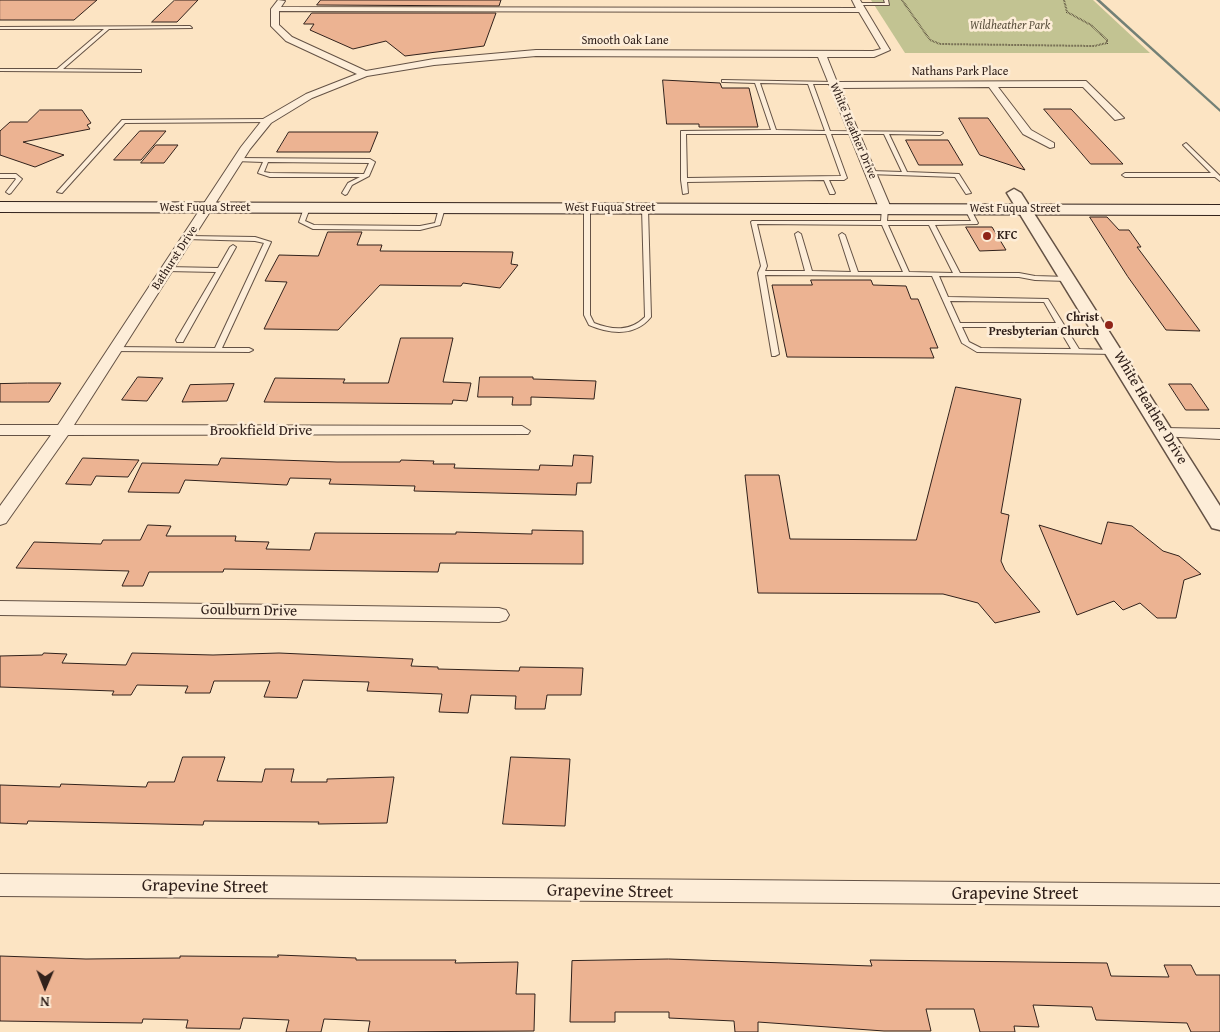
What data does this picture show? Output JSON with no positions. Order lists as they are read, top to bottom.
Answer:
{
  "streets": {
    "main road": ["West Fuqua Street"],
    "street": [
      "Smooth Oak Lane",
      "Nathans Park Place",
      "White Heather Drive",
      "Bathurst Drive",
      "Brookfield Drive",
      "Goulburn Drive",
      "Grapevine Street"
    ]
  },
  "crossings": [
    ["Smooth Oak Lane", "White Heather Drive"],
    ["Smooth Oak Lane", "Bathurst Drive"],
    ["Nathans Park Place", "White Heather Drive"],
    ["White Heather Drive", "West Fuqua Street"],
    ["West Fuqua Street", "Bathurst Drive"],
    ["Bathurst Drive", "Brookfield Drive"]
  ],
  "parks": ["Wildheather Park"],
  "places": ["KFC", "Christ Presbyterian Church"],
  "north": "bottom"
}
